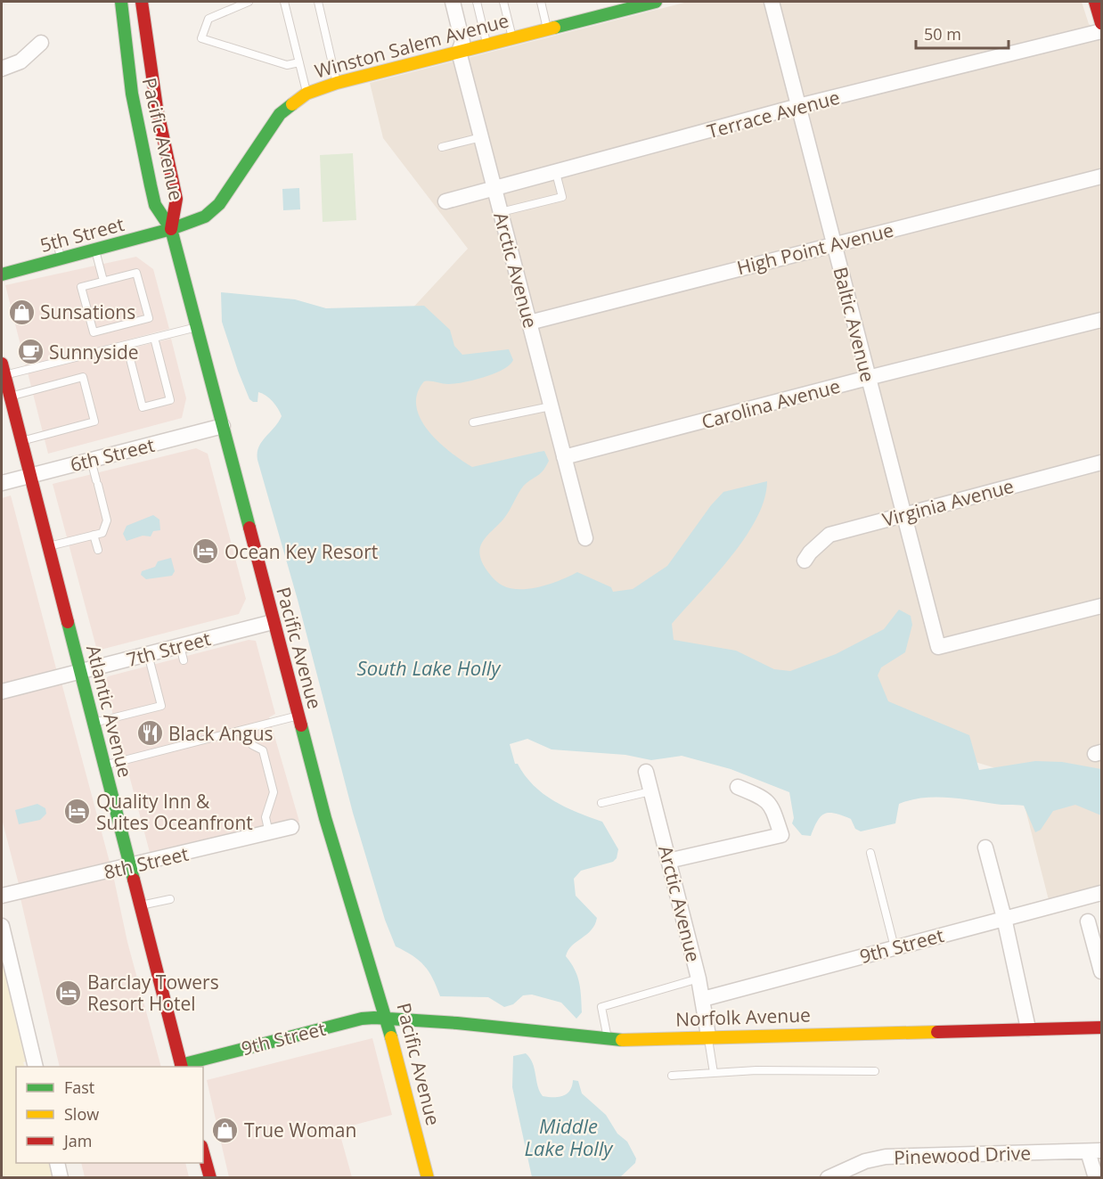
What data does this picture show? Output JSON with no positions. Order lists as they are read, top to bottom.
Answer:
{
  "streets": {
    "main road": [
      "Winston Salem Avenue",
      "Pacific Avenue",
      "5th Street",
      "Atlantic Avenue",
      "9th Street",
      "Norfolk Avenue"
    ],
    "street": [
      "Terrace Avenue",
      "High Point Avenue",
      "Arctic Avenue",
      "Baltic Avenue",
      "Carolina Avenue",
      "6th Street",
      "Virginia Avenue",
      "7th Street",
      "8th Street",
      "Pinewood Drive"
    ]
  },
  "crossings": [
    ["Winston Salem Avenue", "Pacific Avenue"],
    ["Winston Salem Avenue", "5th Street"],
    ["Winston Salem Avenue", "Arctic Avenue"],
    ["Terrace Avenue", "Arctic Avenue"],
    ["Terrace Avenue", "Baltic Avenue"],
    ["Pacific Avenue", "5th Street"],
    ["Pacific Avenue", "6th Street"],
    ["Pacific Avenue", "7th Street"],
    ["Pacific Avenue", "9th Street"],
    ["Pacific Avenue", "Norfolk Avenue"],
    ["High Point Avenue", "Arctic Avenue"],
    ["High Point Avenue", "Baltic Avenue"],
    ["Arctic Avenue", "Carolina Avenue"],
    ["Arctic Avenue", "9th Street"],
    ["Arctic Avenue", "Norfolk Avenue"],
    ["Baltic Avenue", "Carolina Avenue"],
    ["Baltic Avenue", "Virginia Avenue"],
    ["6th Street", "Atlantic Avenue"],
    ["7th Street", "Atlantic Avenue"],
    ["Atlantic Avenue", "8th Street"],
    ["Atlantic Avenue", "9th Street"],
    ["9th Street", "Norfolk Avenue"]
  ],
  "water": ["South Lake Holly", "Middle Lake Holly"],
  "places": {
    "shop": ["Sunsations", "True Woman"],
    "cafe": ["Sunnyside"],
    "hotel": ["Ocean Key Resort", "Quality Inn & Suites Oceanfront", "Barclay Towers Resort Hotel"],
    "restaurant": ["Black Angus"]
  },
  "legend": ["Fast", "Slow", "Jam"],
  "scale_bar": "50 m"
}
